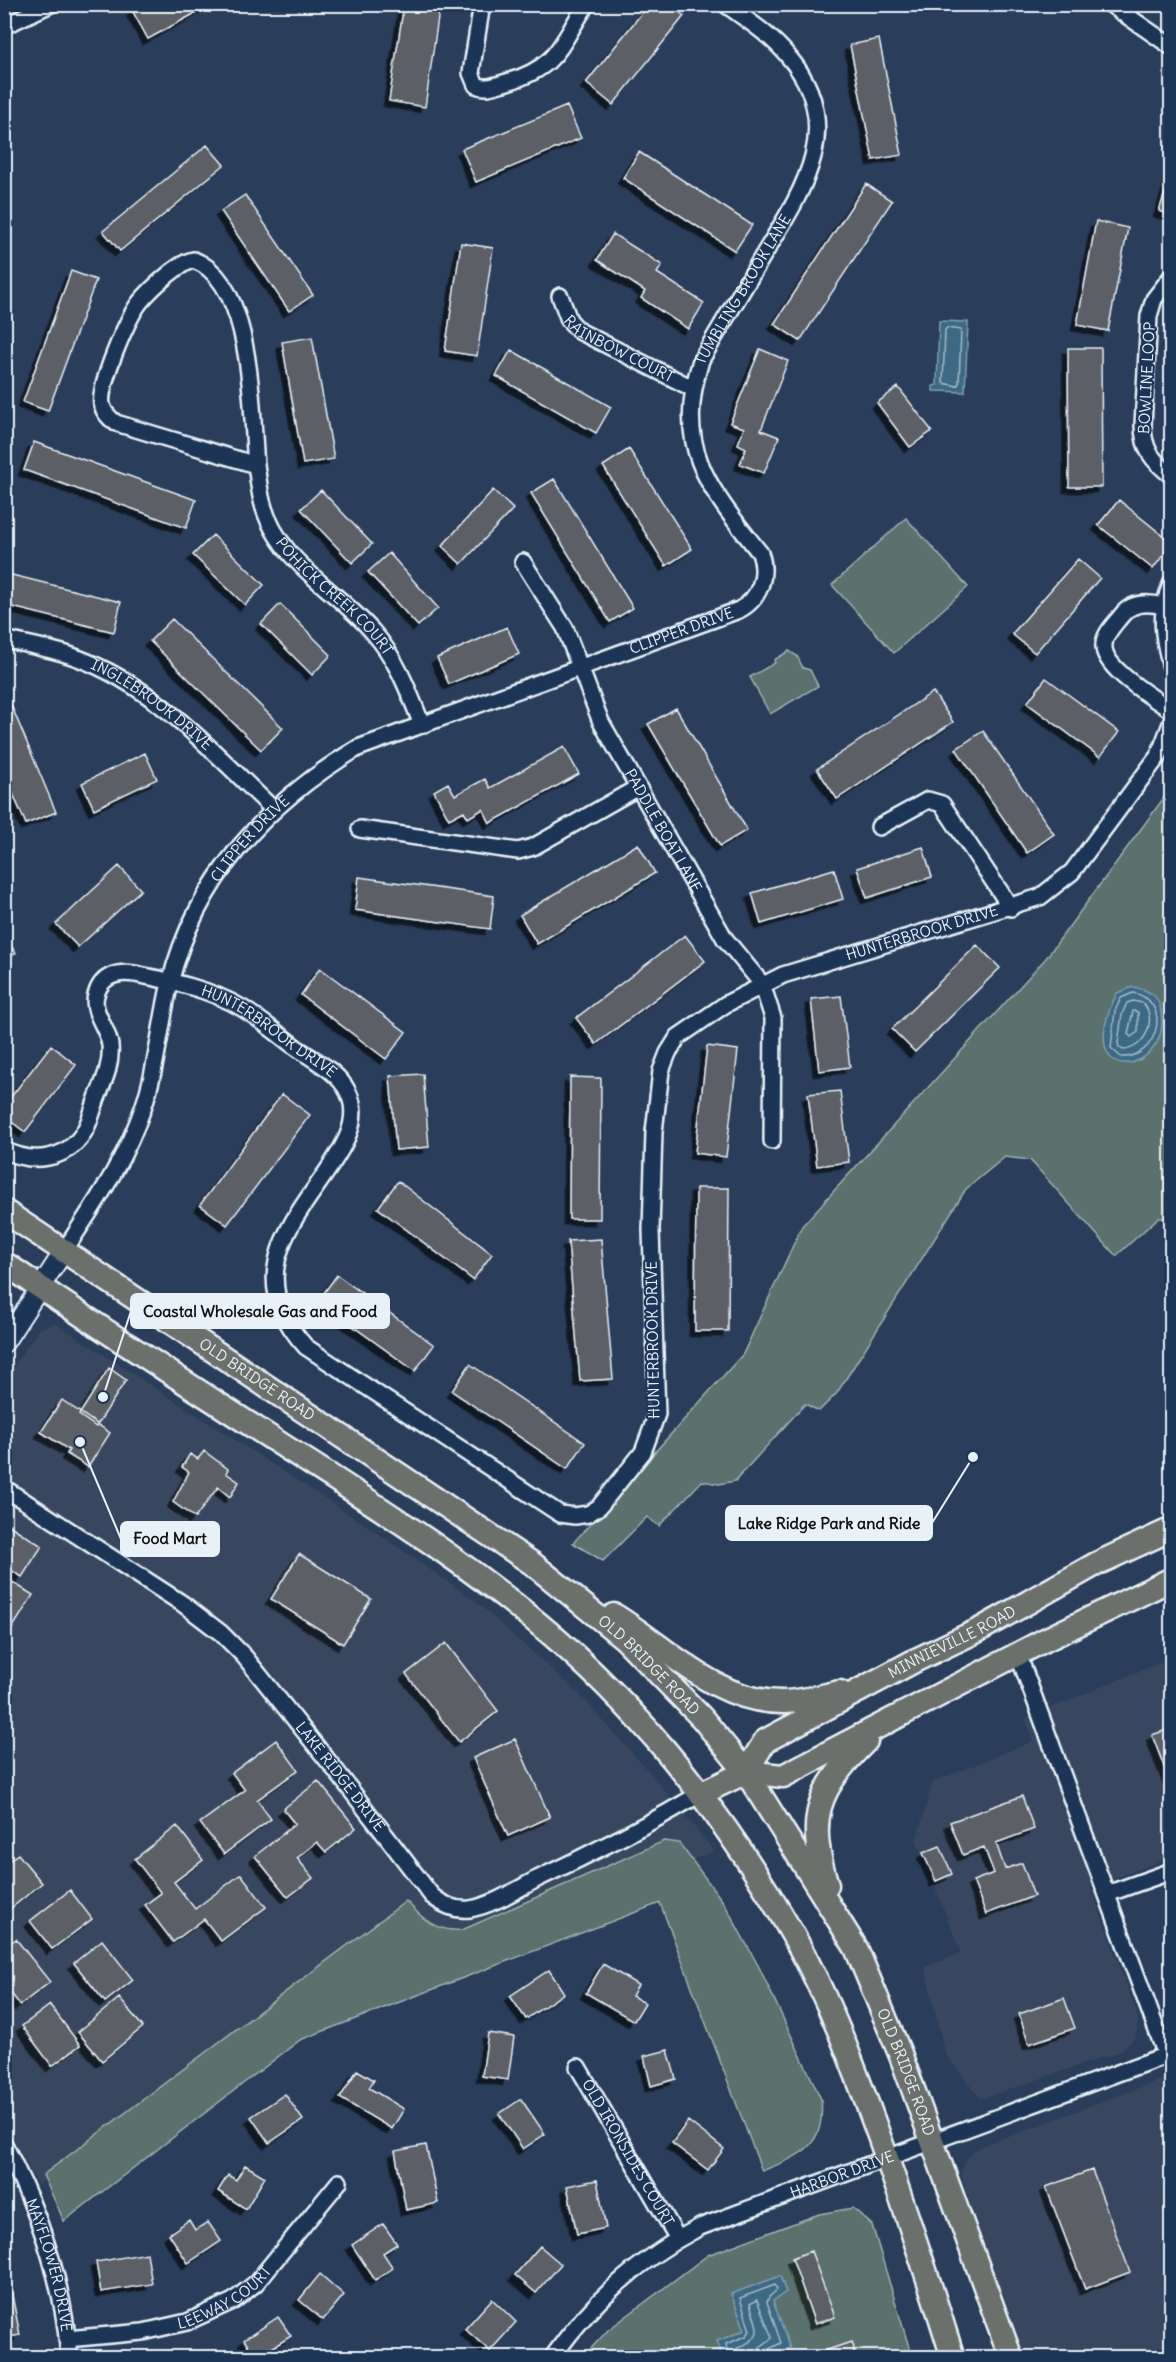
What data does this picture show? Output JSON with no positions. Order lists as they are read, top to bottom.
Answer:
{
  "streets": {
    "main road": ["OLD BRIDGE ROAD", "MINNIEVILLE ROAD"],
    "street": [
      "TUMBLING BROOK LANE",
      "RAINBOW COURT",
      "BOWLINE LOOP",
      "POHICK CREEK COURT",
      "CLIPPER DRIVE",
      "INGLEBROOK DRIVE",
      "PADDLE BOAT LANE",
      "HUNTERBROOK DRIVE",
      "LAKE RIDGE DRIVE",
      "OLD IRONSIDES COURT",
      "HARBOR DRIVE",
      "MAYFLOWER DRIVE",
      "LEEWAY COURT"
    ]
  },
  "crossings": [
    ["TUMBLING BROOK LANE", "RAINBOW COURT"],
    ["TUMBLING BROOK LANE", "CLIPPER DRIVE"],
    ["POHICK CREEK COURT", "CLIPPER DRIVE"],
    ["CLIPPER DRIVE", "INGLEBROOK DRIVE"],
    ["CLIPPER DRIVE", "PADDLE BOAT LANE"],
    ["CLIPPER DRIVE", "HUNTERBROOK DRIVE"],
    ["CLIPPER DRIVE", "OLD BRIDGE ROAD"],
    ["PADDLE BOAT LANE", "HUNTERBROOK DRIVE"],
    ["OLD BRIDGE ROAD", "MINNIEVILLE ROAD"],
    ["OLD BRIDGE ROAD", "HARBOR DRIVE"],
    ["OLD IRONSIDES COURT", "HARBOR DRIVE"],
    ["MAYFLOWER DRIVE", "LEEWAY COURT"]
  ],
  "places": ["Coastal Wholesale Gas and Food", "Food Mart", "Lake Ridge Park and Ride"]
}
